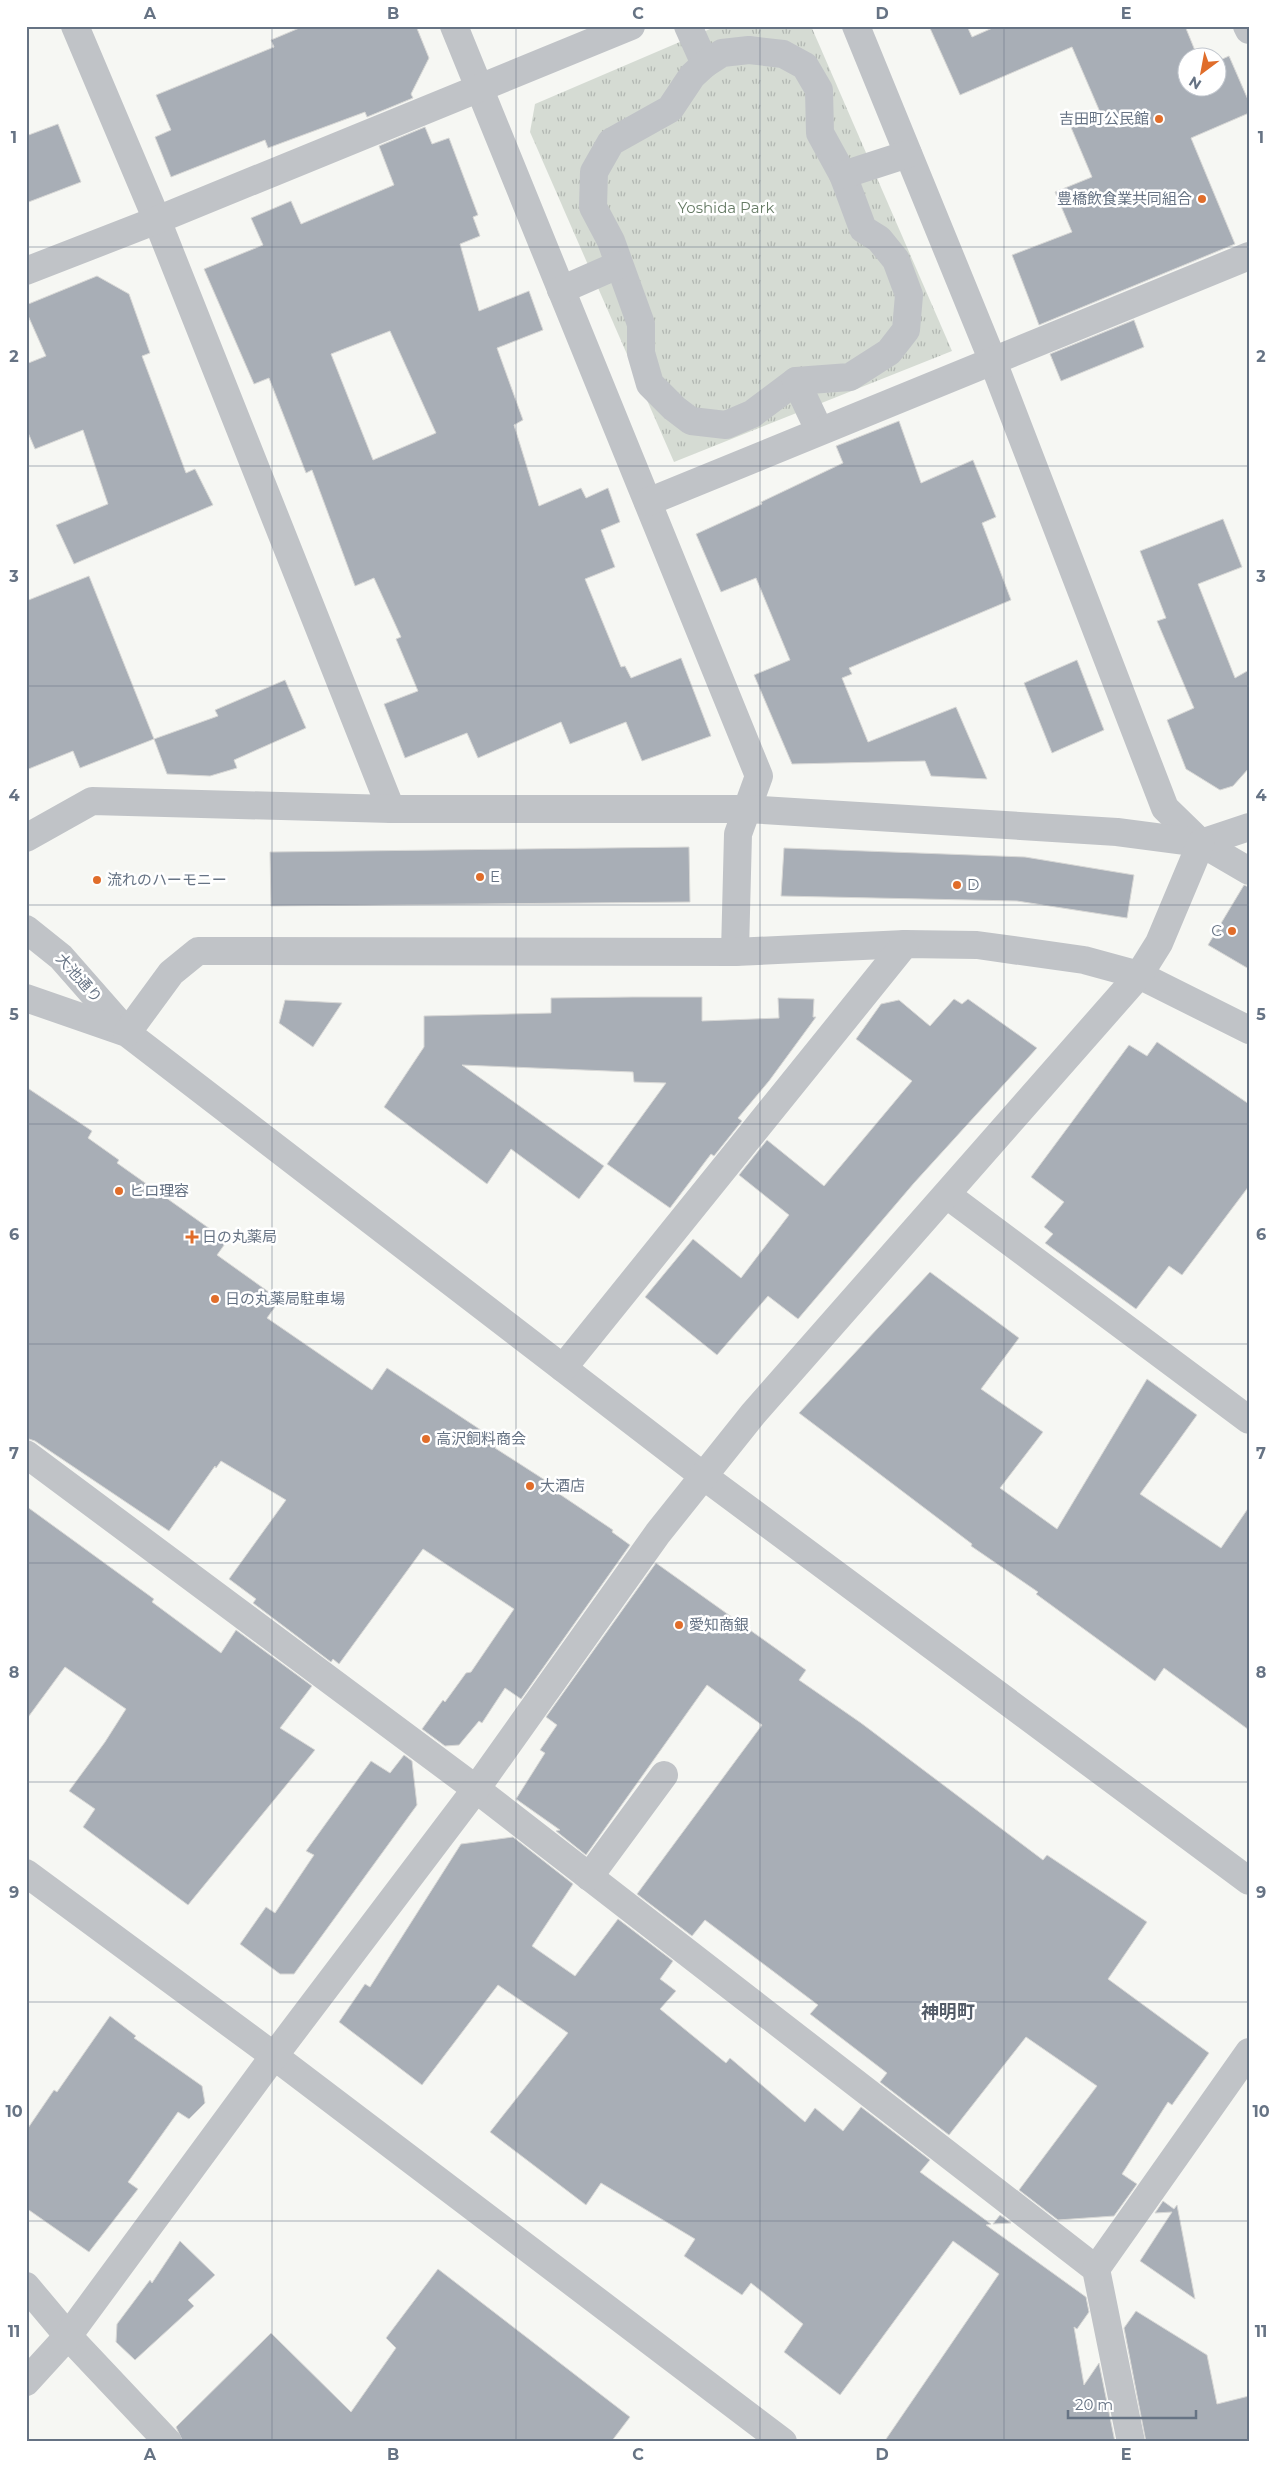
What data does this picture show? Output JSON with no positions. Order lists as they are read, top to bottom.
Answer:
{
  "streets": {
    "street": ["大池通り"]
  },
  "districts": ["神明町"],
  "parks": ["Yoshida Park"],
  "places": {
    "other": [
      "吉田町公民館",
      "豊橋飲食業共同組合",
      "E",
      "流れのハーモニー",
      "D",
      "C",
      "ヒロ理容",
      "日の丸薬局駐車場",
      "高沢飼料商会",
      "大酒店",
      "愛知商銀"
    ],
    "health": ["日の丸薬局"]
  },
  "scale_bar": "20 m",
  "north": "bottom left",
  "grid": {
    "columns": [
      "A",
      "B",
      "C",
      "D",
      "E"
    ],
    "rows": [
      "1",
      "2",
      "3",
      "4",
      "5",
      "6",
      "7",
      "8",
      "9",
      "10",
      "11"
    ]
  }
}
